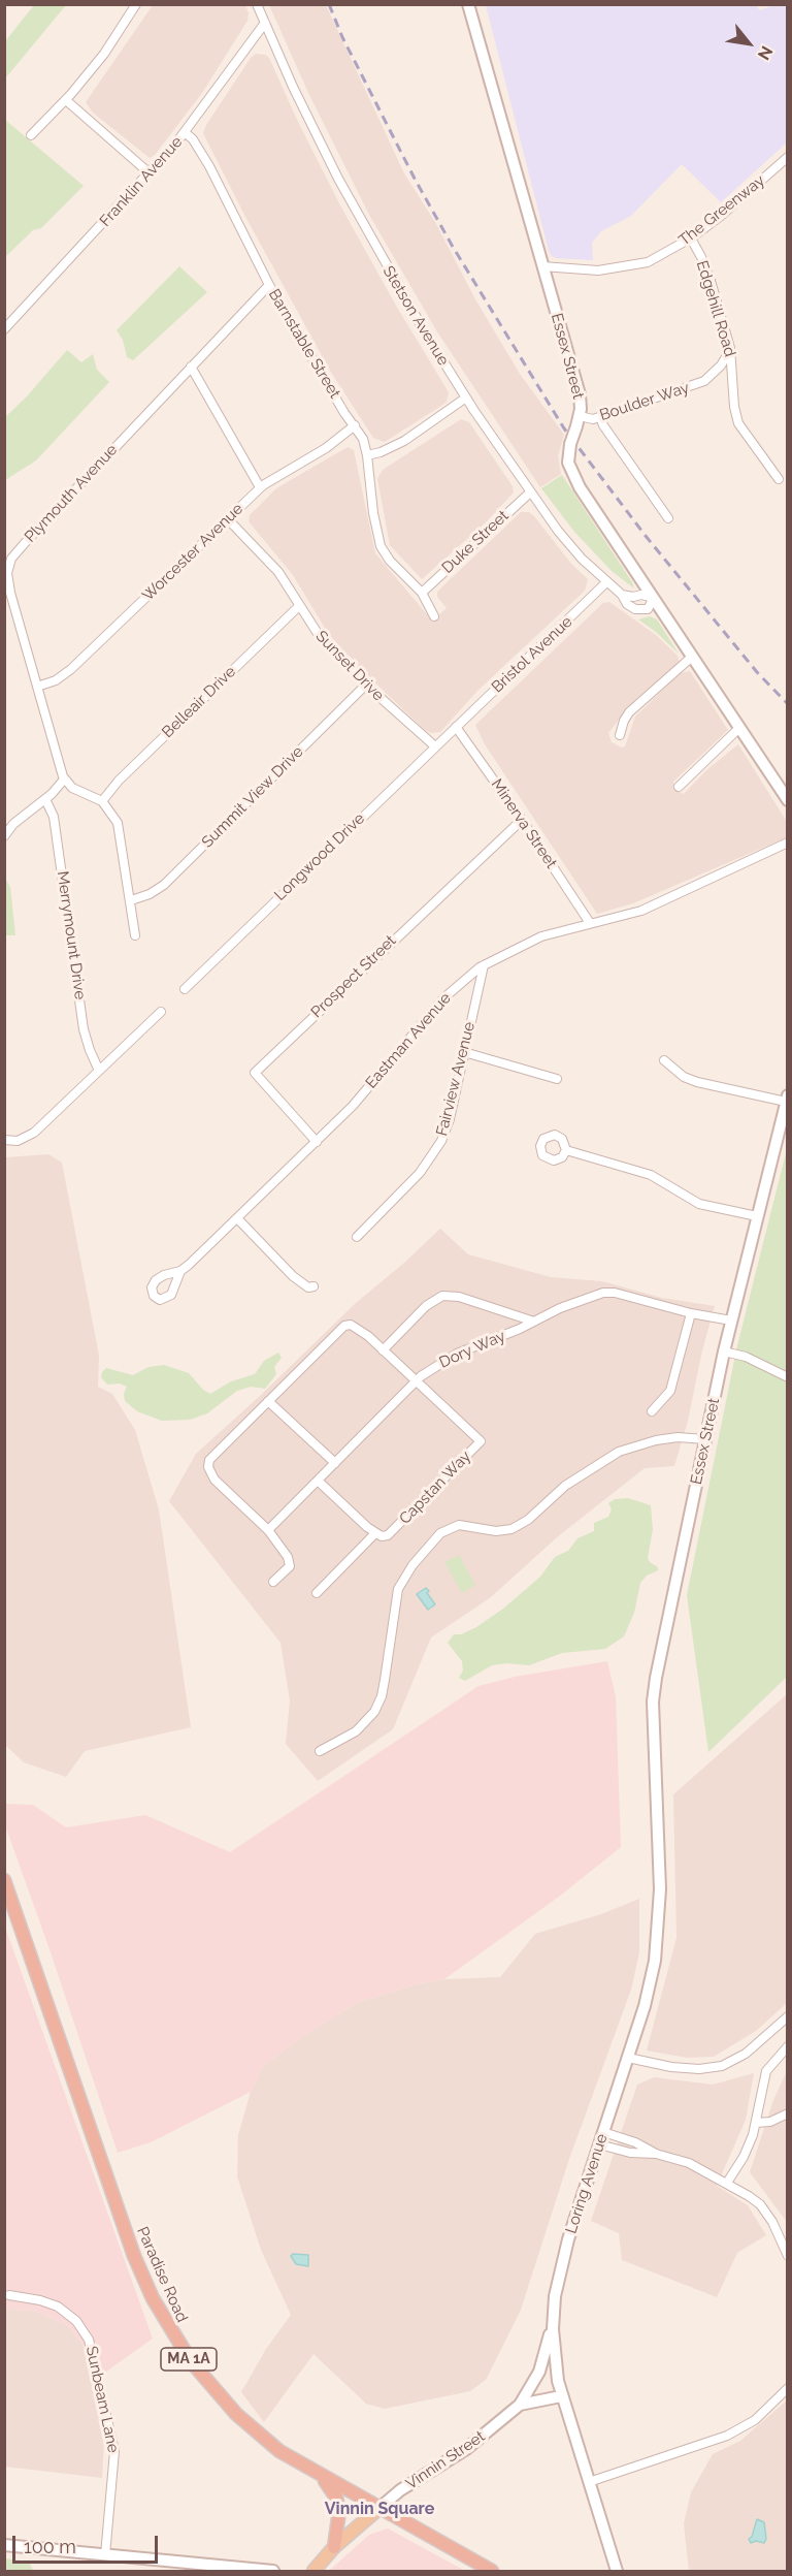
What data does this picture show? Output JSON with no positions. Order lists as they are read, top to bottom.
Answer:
{
  "streets": {
    "highway": ["Paradise Road", "MA 1A"],
    "main road": ["Essex Street", "Loring Avenue", "Vinnin Street"],
    "street": [
      "Franklin Avenue",
      "The Greenway",
      "Edgehill Road",
      "Stetson Avenue",
      "Barnstable Street",
      "Boulder Way",
      "Plymouth Avenue",
      "Duke Street",
      "Worcester Avenue",
      "Bristol Avenue",
      "Sunset Drive",
      "Belleair Drive",
      "Summit View Drive",
      "Minerva Street",
      "Longwood Drive",
      "Merrymount Drive",
      "Prospect Street",
      "Eastman Avenue",
      "Fairview Avenue",
      "Dory Way",
      "Capstan Way",
      "Sunbeam Lane"
    ]
  },
  "crossings": [
    ["Franklin Avenue", "Stetson Avenue"],
    ["Franklin Avenue", "Barnstable Street"],
    ["The Greenway", "Edgehill Road"],
    ["The Greenway", "Essex Street"],
    ["Edgehill Road", "Boulder Way"],
    ["Stetson Avenue", "Essex Street"],
    ["Stetson Avenue", "Duke Street"],
    ["Stetson Avenue", "Bristol Avenue"],
    ["Barnstable Street", "Plymouth Avenue"],
    ["Barnstable Street", "Duke Street"],
    ["Barnstable Street", "Worcester Avenue"],
    ["Essex Street", "Boulder Way"],
    ["Essex Street", "Dory Way"],
    ["Essex Street", "Loring Avenue"],
    ["Plymouth Avenue", "Worcester Avenue"],
    ["Worcester Avenue", "Sunset Drive"],
    ["Bristol Avenue", "Minerva Street"],
    ["Bristol Avenue", "Longwood Drive"],
    ["Sunset Drive", "Belleair Drive"],
    ["Sunset Drive", "Summit View Drive"],
    ["Sunset Drive", "Longwood Drive"],
    ["Minerva Street", "Longwood Drive"],
    ["Minerva Street", "Prospect Street"],
    ["Minerva Street", "Eastman Avenue"],
    ["Prospect Street", "Eastman Avenue"],
    ["Eastman Avenue", "Fairview Avenue"],
    ["Dory Way", "Capstan Way"],
    ["Loring Avenue", "Vinnin Street"],
    ["Paradise Road", "Vinnin Street"]
  ],
  "districts": ["Vinnin Square"],
  "scale_bar": "100 m",
  "north": "bottom right"
}
